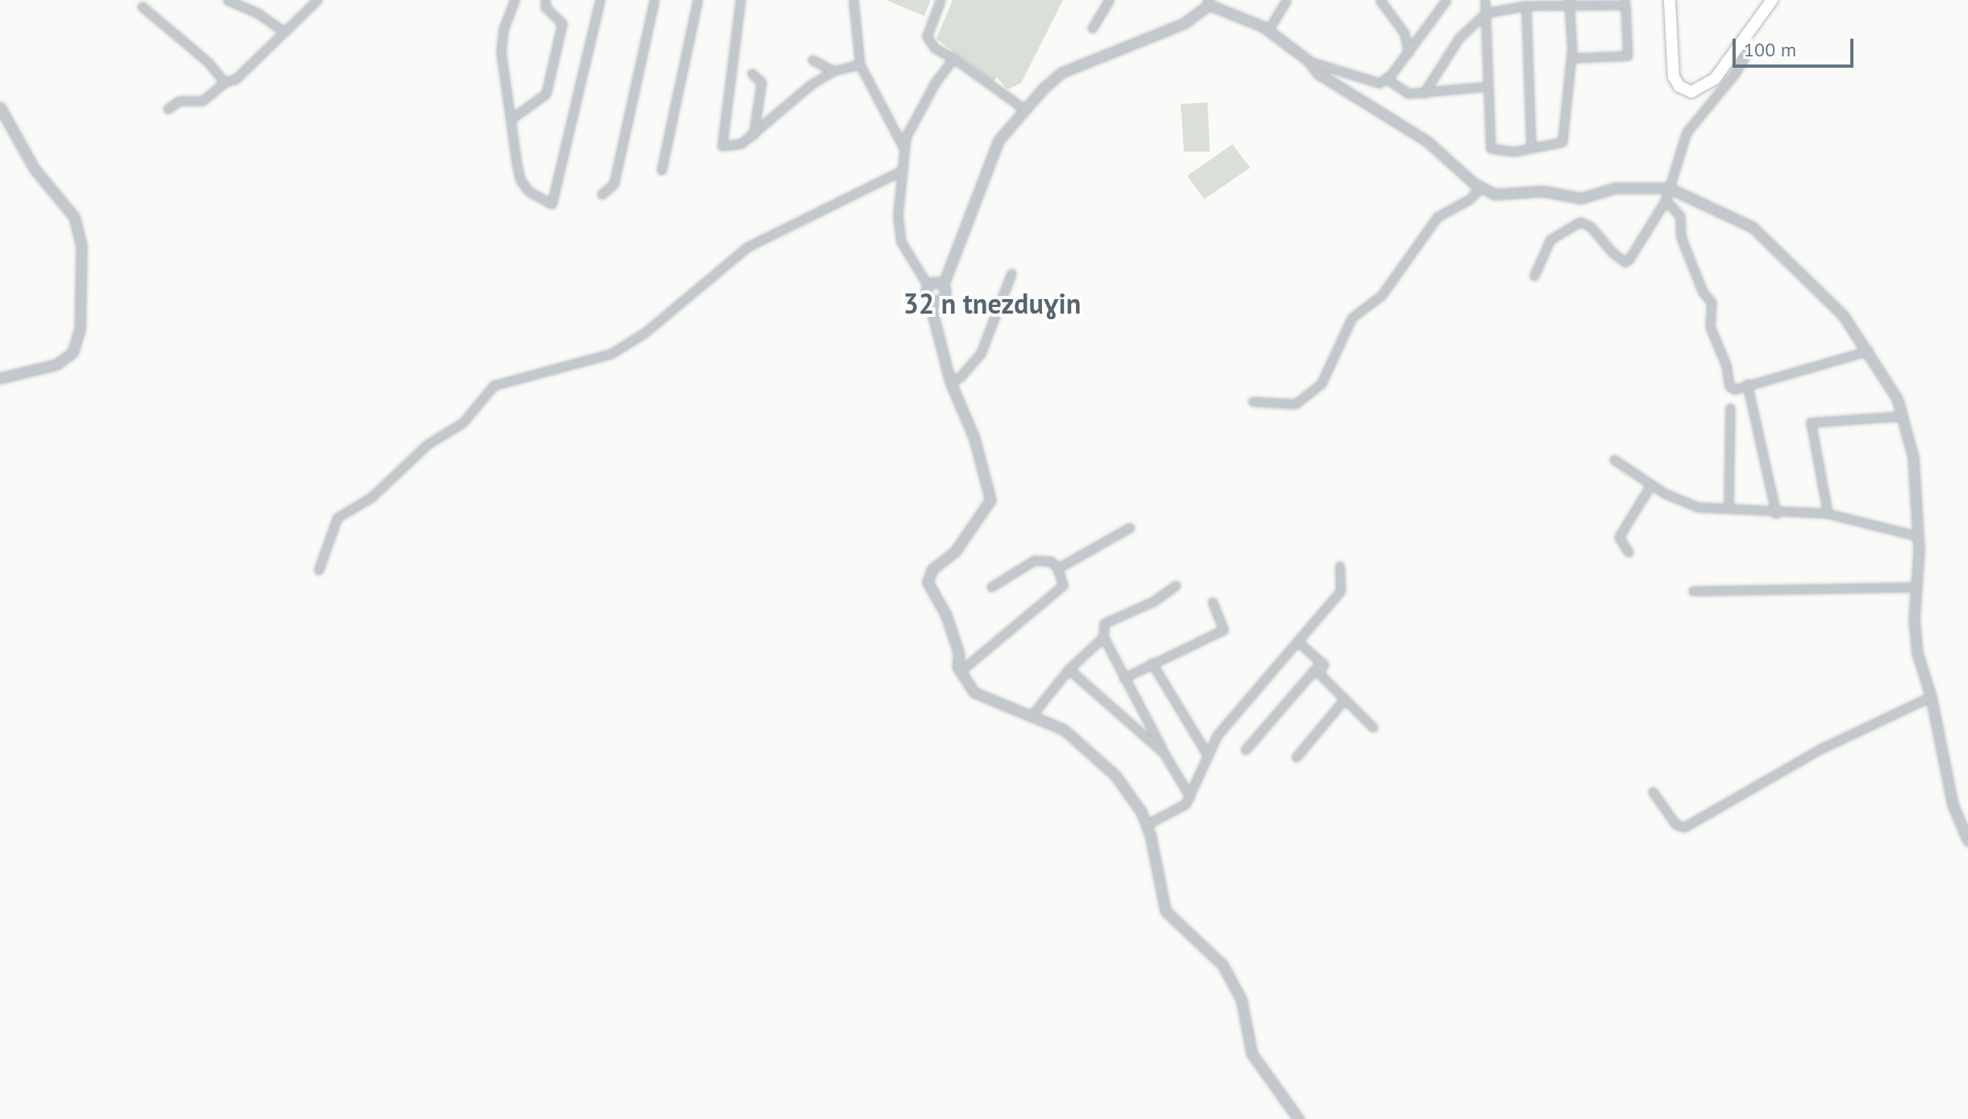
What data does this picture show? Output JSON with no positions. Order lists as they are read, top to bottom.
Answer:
{
  "districts": ["32 n tnezduɣin"],
  "scale_bar": "100 m"
}
